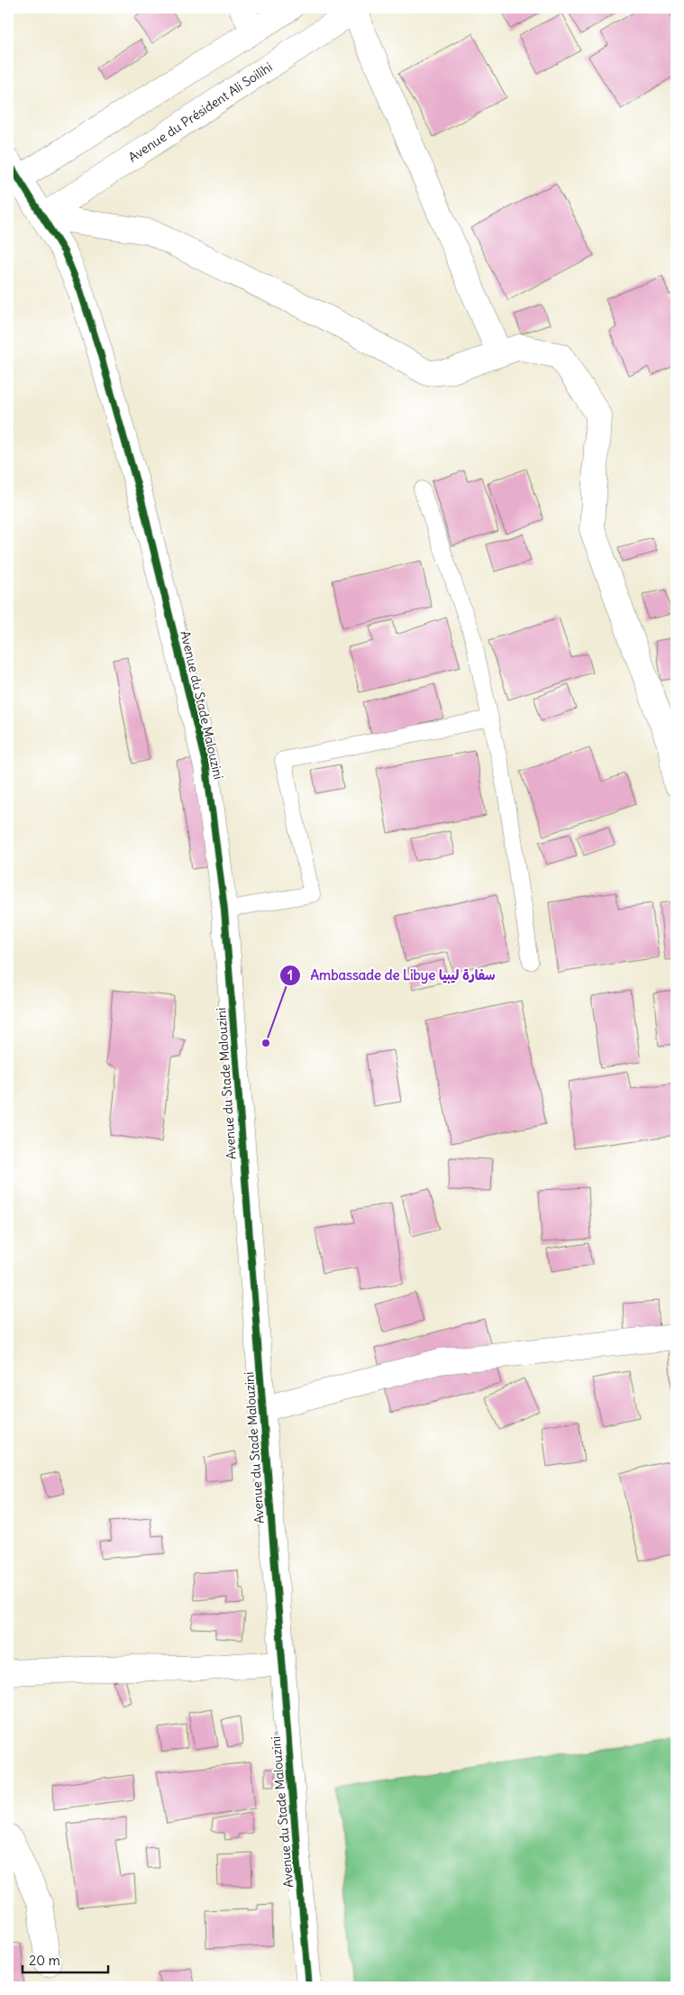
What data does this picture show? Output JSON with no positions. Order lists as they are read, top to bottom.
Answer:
{
  "streets": {
    "street": ["Avenue du Président Ali Soilihi", "Avenue du Stade Malouzini"]
  },
  "crossings": [
    ["Avenue du Président Ali Soilihi", "Avenue du Stade Malouzini"]
  ],
  "places": ["Ambassade de Libye سفارة ليبيا"],
  "scale_bar": "20 m"
}
